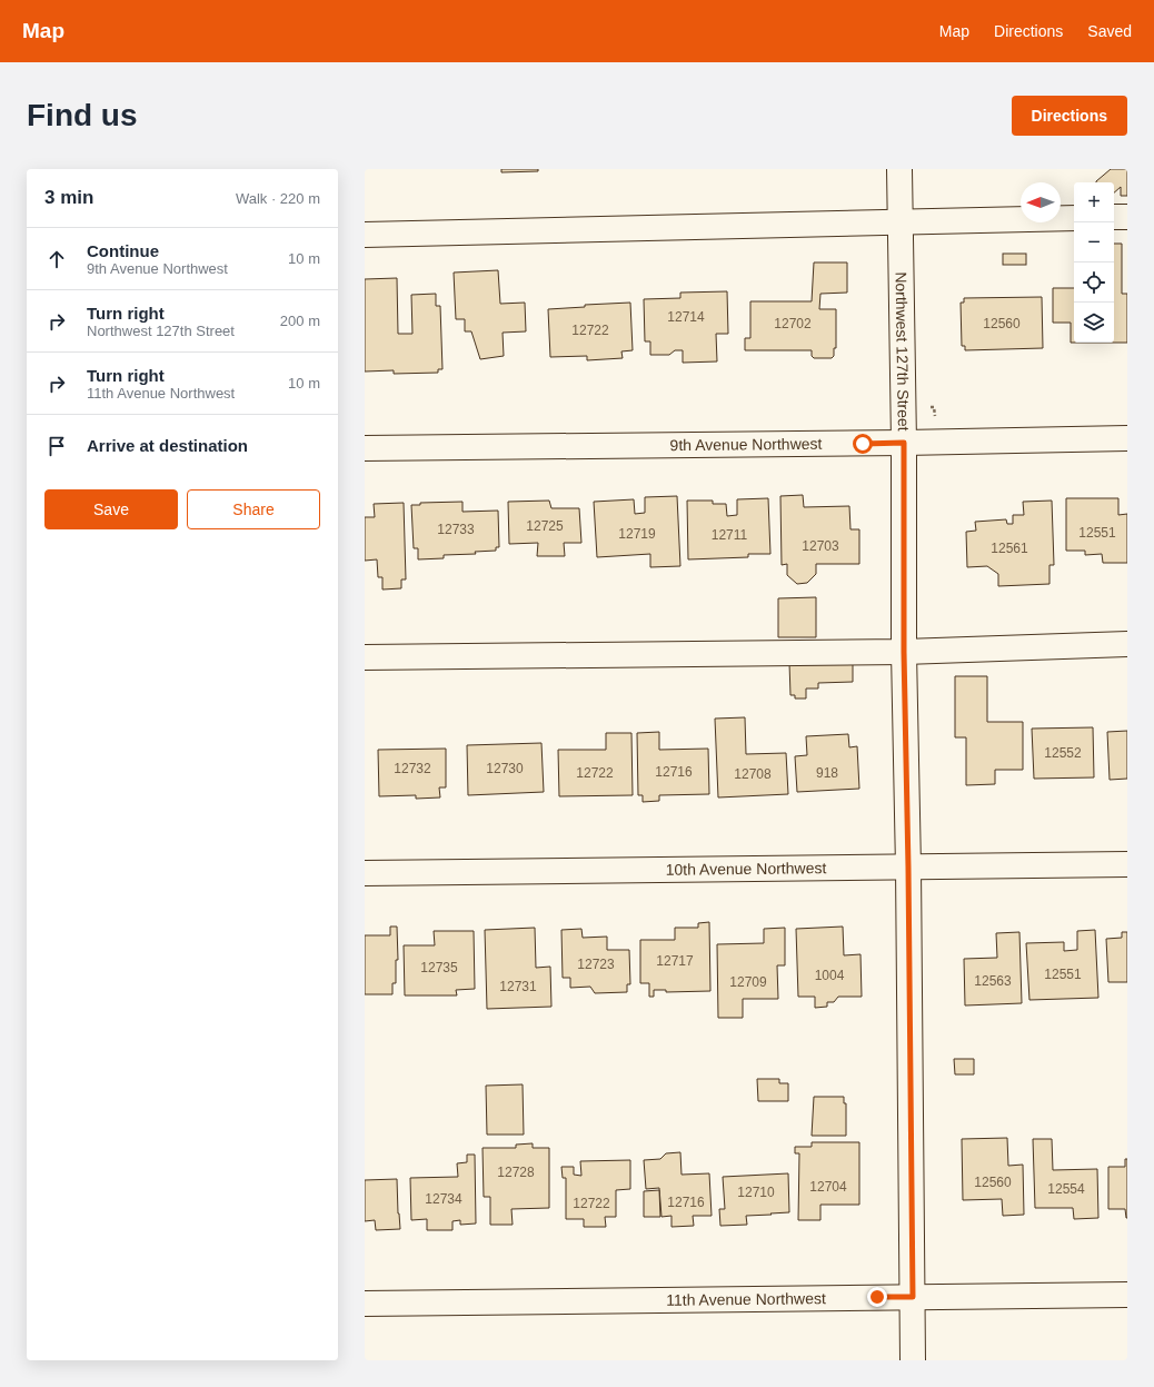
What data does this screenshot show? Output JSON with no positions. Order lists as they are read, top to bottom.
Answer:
{
  "streets": {
    "street": [
      "Northwest 127th Street",
      "9th Avenue Northwest",
      "10th Avenue Northwest",
      "11th Avenue Northwest"
    ]
  },
  "crossings": [
    ["Northwest 127th Street", "9th Avenue Northwest"],
    ["Northwest 127th Street", "10th Avenue Northwest"],
    ["Northwest 127th Street", "11th Avenue Northwest"]
  ],
  "house_numbers": [
    "12714",
    "12702",
    "12560",
    "12722",
    "12725",
    "12733",
    "12551",
    "12719",
    "12711",
    "12703",
    "12561",
    "12552",
    "12732",
    "12730",
    "12716",
    "12722",
    "918",
    "12708",
    "12717",
    "12723",
    "12735",
    "12551",
    "1004",
    "12563",
    "12709",
    "12731",
    "12728",
    "12560",
    "12704",
    "12554",
    "12710",
    "12734",
    "12716",
    "12722"
  ],
  "north": "left",
  "page": {
    "header": "Map",
    "nav": ["Map", "Directions", "Saved"],
    "buttons": [
      "Directions",
      ["Save", "Share"]
    ],
    "title": "Find us",
    "heading": ["3 min", "Walk · 220 m"],
    "map_buttons": ["+", "−"],
    "list": [
      ["Continue", "9th Avenue Northwest", "10 m"],
      ["Turn right", "Northwest 127th Street", "200 m"],
      ["Turn right", "11th Avenue Northwest", "10 m"],
      "Arrive at destination"
    ]
  }
}
